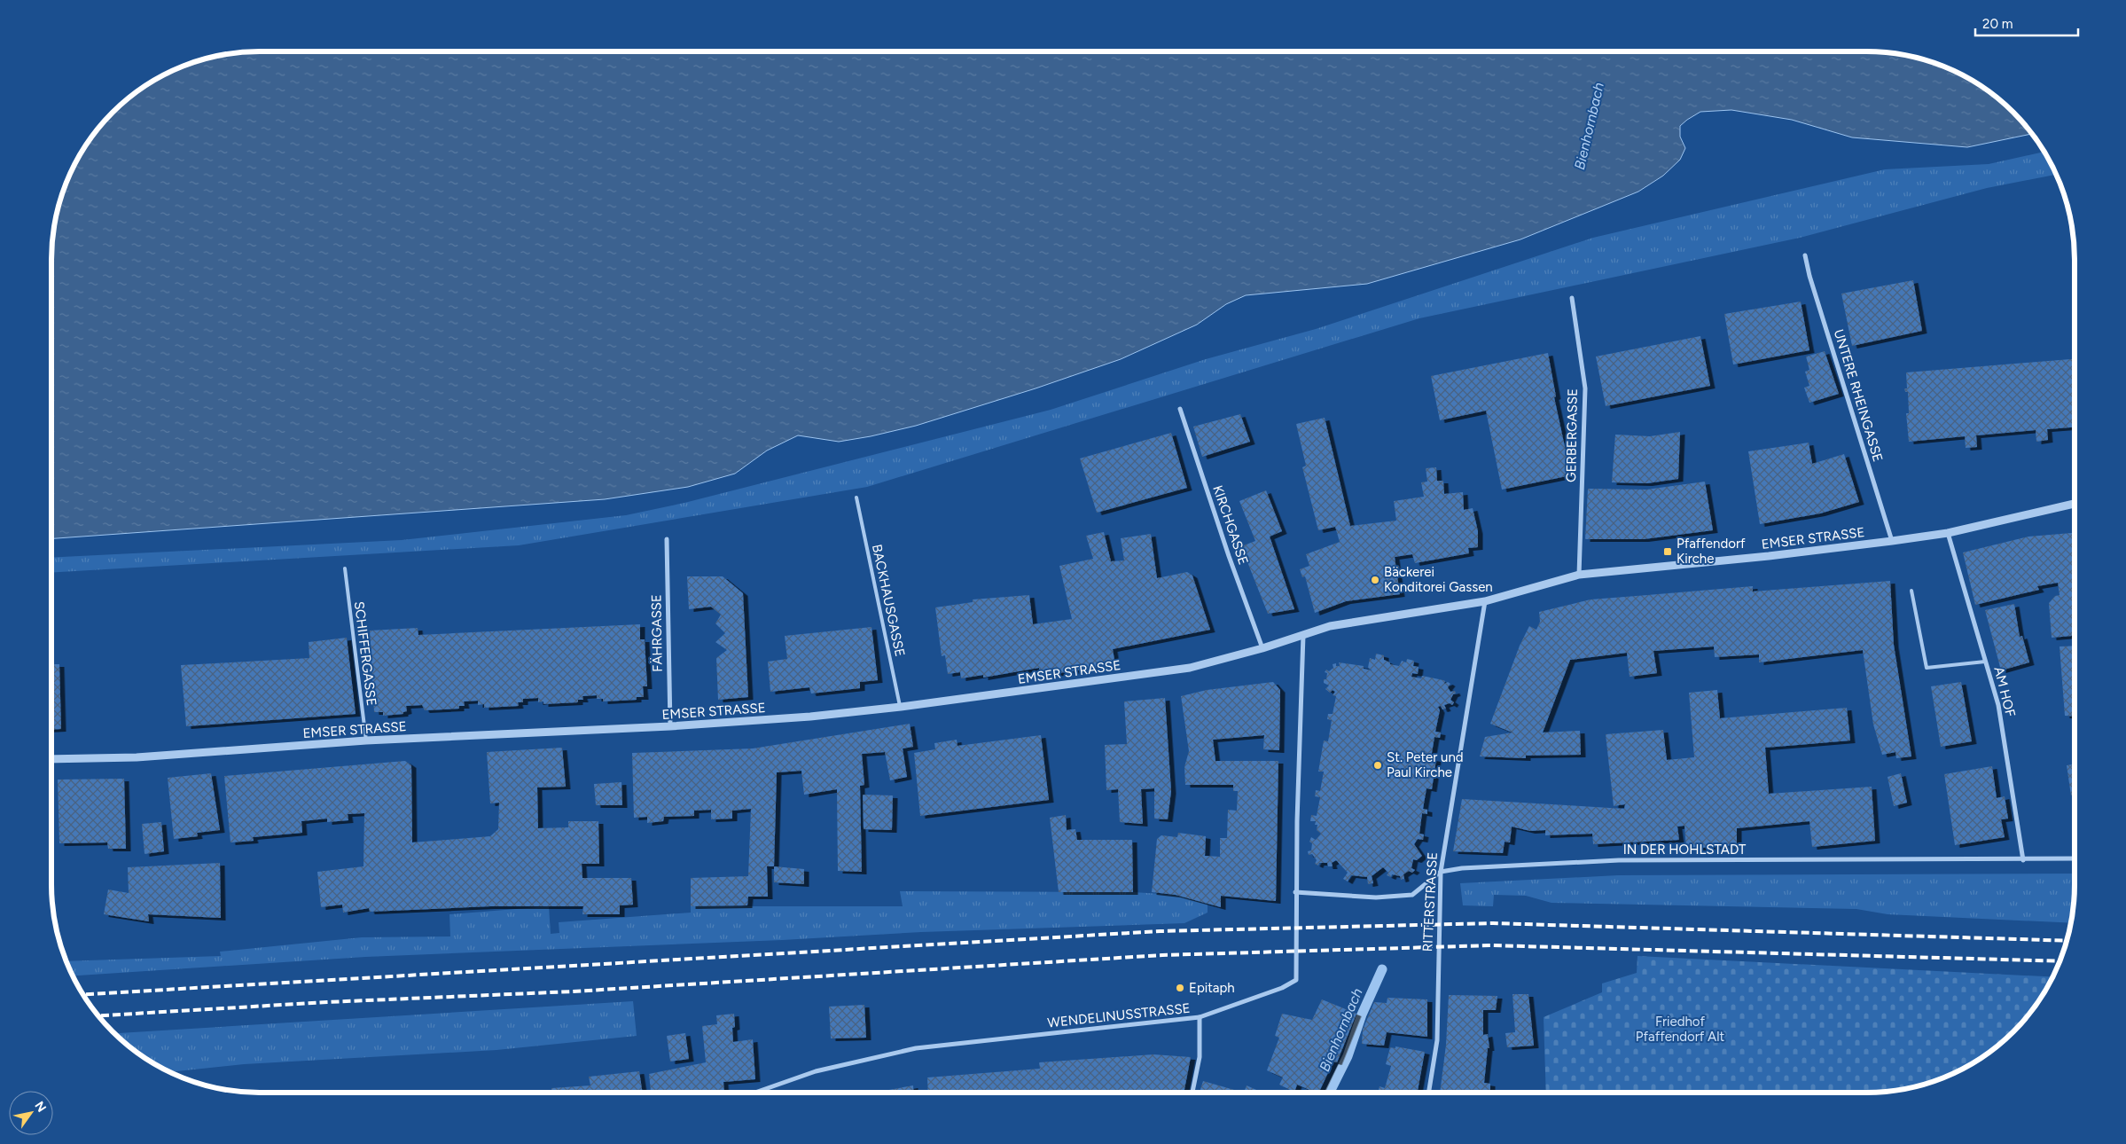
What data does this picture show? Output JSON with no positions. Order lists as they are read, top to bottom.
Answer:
{
  "streets": {
    "street": [
      "UNTERE RHEINGASSE",
      "GERBERGASSE",
      "KIRCHGASSE",
      "EMSER STRASSE",
      "FÄHRGASSE",
      "AM HOF",
      "IN DER HOHLSTADT",
      "RITTERSTRASSE",
      "WENDELINUSSTRASSE"
    ],
    "lane": ["BACKHAUSGASSE", "SCHIFFERGASSE"]
  },
  "crossings": [
    ["UNTERE RHEINGASSE", "EMSER STRASSE"],
    ["GERBERGASSE", "EMSER STRASSE"],
    ["KIRCHGASSE", "EMSER STRASSE"],
    ["EMSER STRASSE", "BACKHAUSGASSE"],
    ["EMSER STRASSE", "FÄHRGASSE"],
    ["EMSER STRASSE", "SCHIFFERGASSE"],
    ["EMSER STRASSE", "AM HOF"],
    ["EMSER STRASSE", "RITTERSTRASSE"],
    ["EMSER STRASSE", "WENDELINUSSTRASSE"],
    ["AM HOF", "IN DER HOHLSTADT"],
    ["IN DER HOHLSTADT", "RITTERSTRASSE"]
  ],
  "water": ["Bienhornbach"],
  "parks": ["Friedhof Pfaffendorf Alt"],
  "places": {
    "transit": ["Pfaffendorf Kirche"],
    "other": ["Bäckerei Konditorei Gassen", "St. Peter und Paul Kirche", "Epitaph"]
  },
  "scale_bar": "20 m",
  "north": "top right"
}
